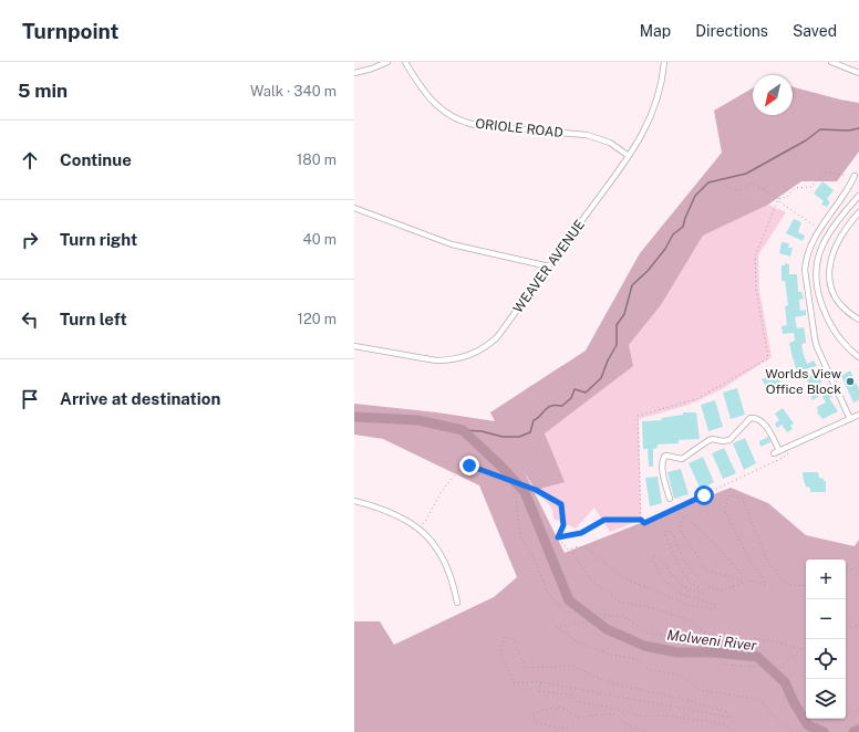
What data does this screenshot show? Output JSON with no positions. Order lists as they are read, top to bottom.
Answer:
{
  "streets": {
    "street": ["ORIOLE ROAD", "WEAVER AVENUE"]
  },
  "crossings": [
    ["ORIOLE ROAD", "WEAVER AVENUE"]
  ],
  "water": ["Molweni River"],
  "places": ["Worlds View Office Block"],
  "north": "bottom left",
  "page": {
    "header": "Turnpoint",
    "nav": ["Map", "Directions", "Saved"],
    "heading": ["5 min", "Walk · 340 m"],
    "list": [
      ["Continue", "180 m"],
      ["Turn right", "40 m"],
      ["Turn left", "120 m"],
      "Arrive at destination"
    ],
    "map_buttons": ["+", "−"]
  }
}
